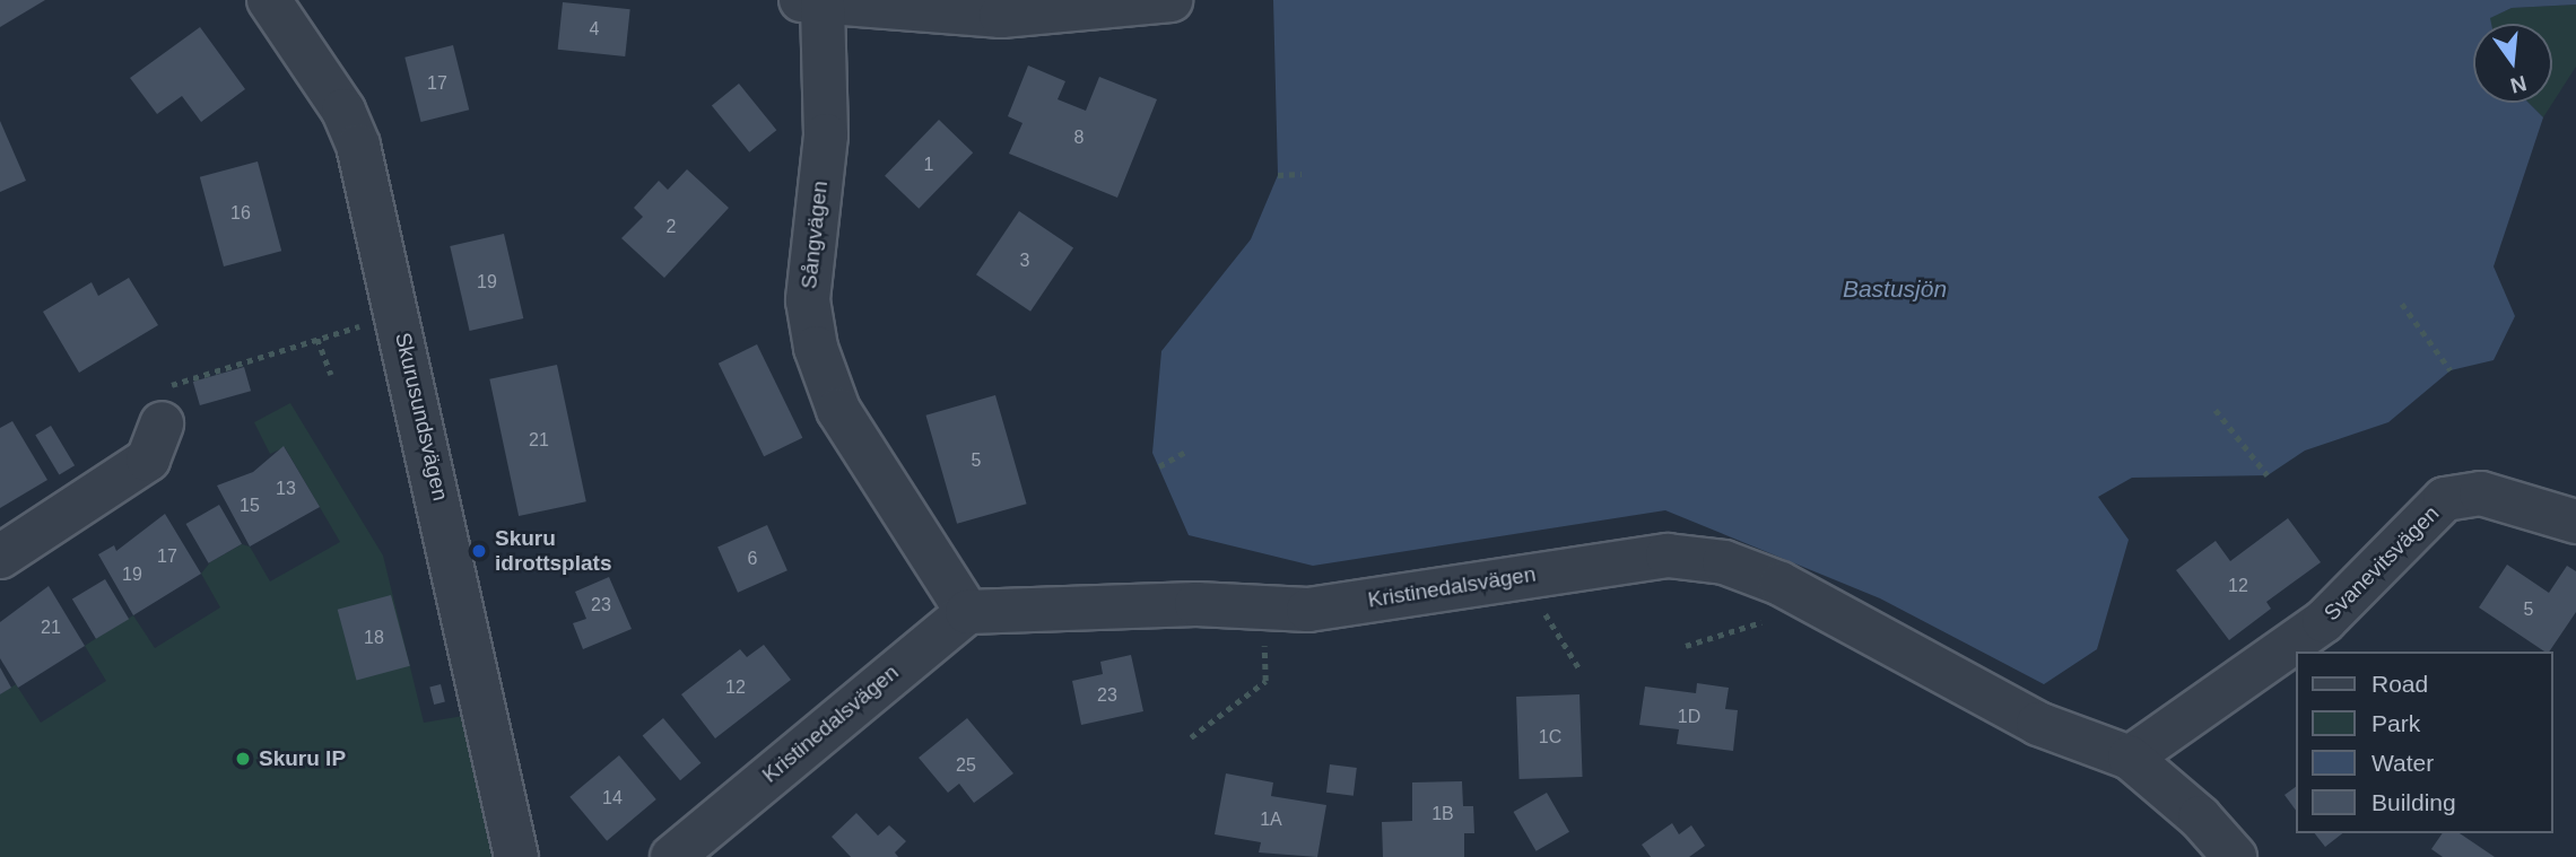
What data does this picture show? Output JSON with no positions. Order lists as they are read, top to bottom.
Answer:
{
  "streets": {
    "street": [
      "Sångvägen",
      "Skurusundsvägen",
      "Svanevitsvägen",
      "Kristinedalsvägen"
    ]
  },
  "crossings": [
    ["Sångvägen", "Kristinedalsvägen"],
    ["Svanevitsvägen", "Kristinedalsvägen"]
  ],
  "water": ["Bastusjön"],
  "places": ["Skuru idrottsplats", "Skuru IP"],
  "house_numbers": [
    "4",
    "17",
    "8",
    "1",
    "16",
    "2",
    "3",
    "19",
    "21",
    "5",
    "13",
    "15",
    "17",
    "6",
    "19",
    "12",
    "23",
    "5",
    "21",
    "18",
    "12",
    "23",
    "1D",
    "1C",
    "25",
    "14",
    "1B",
    "1A"
  ],
  "legend": [
    "Road",
    "Park",
    "Water",
    "Building"
  ],
  "north": "bottom"
}
